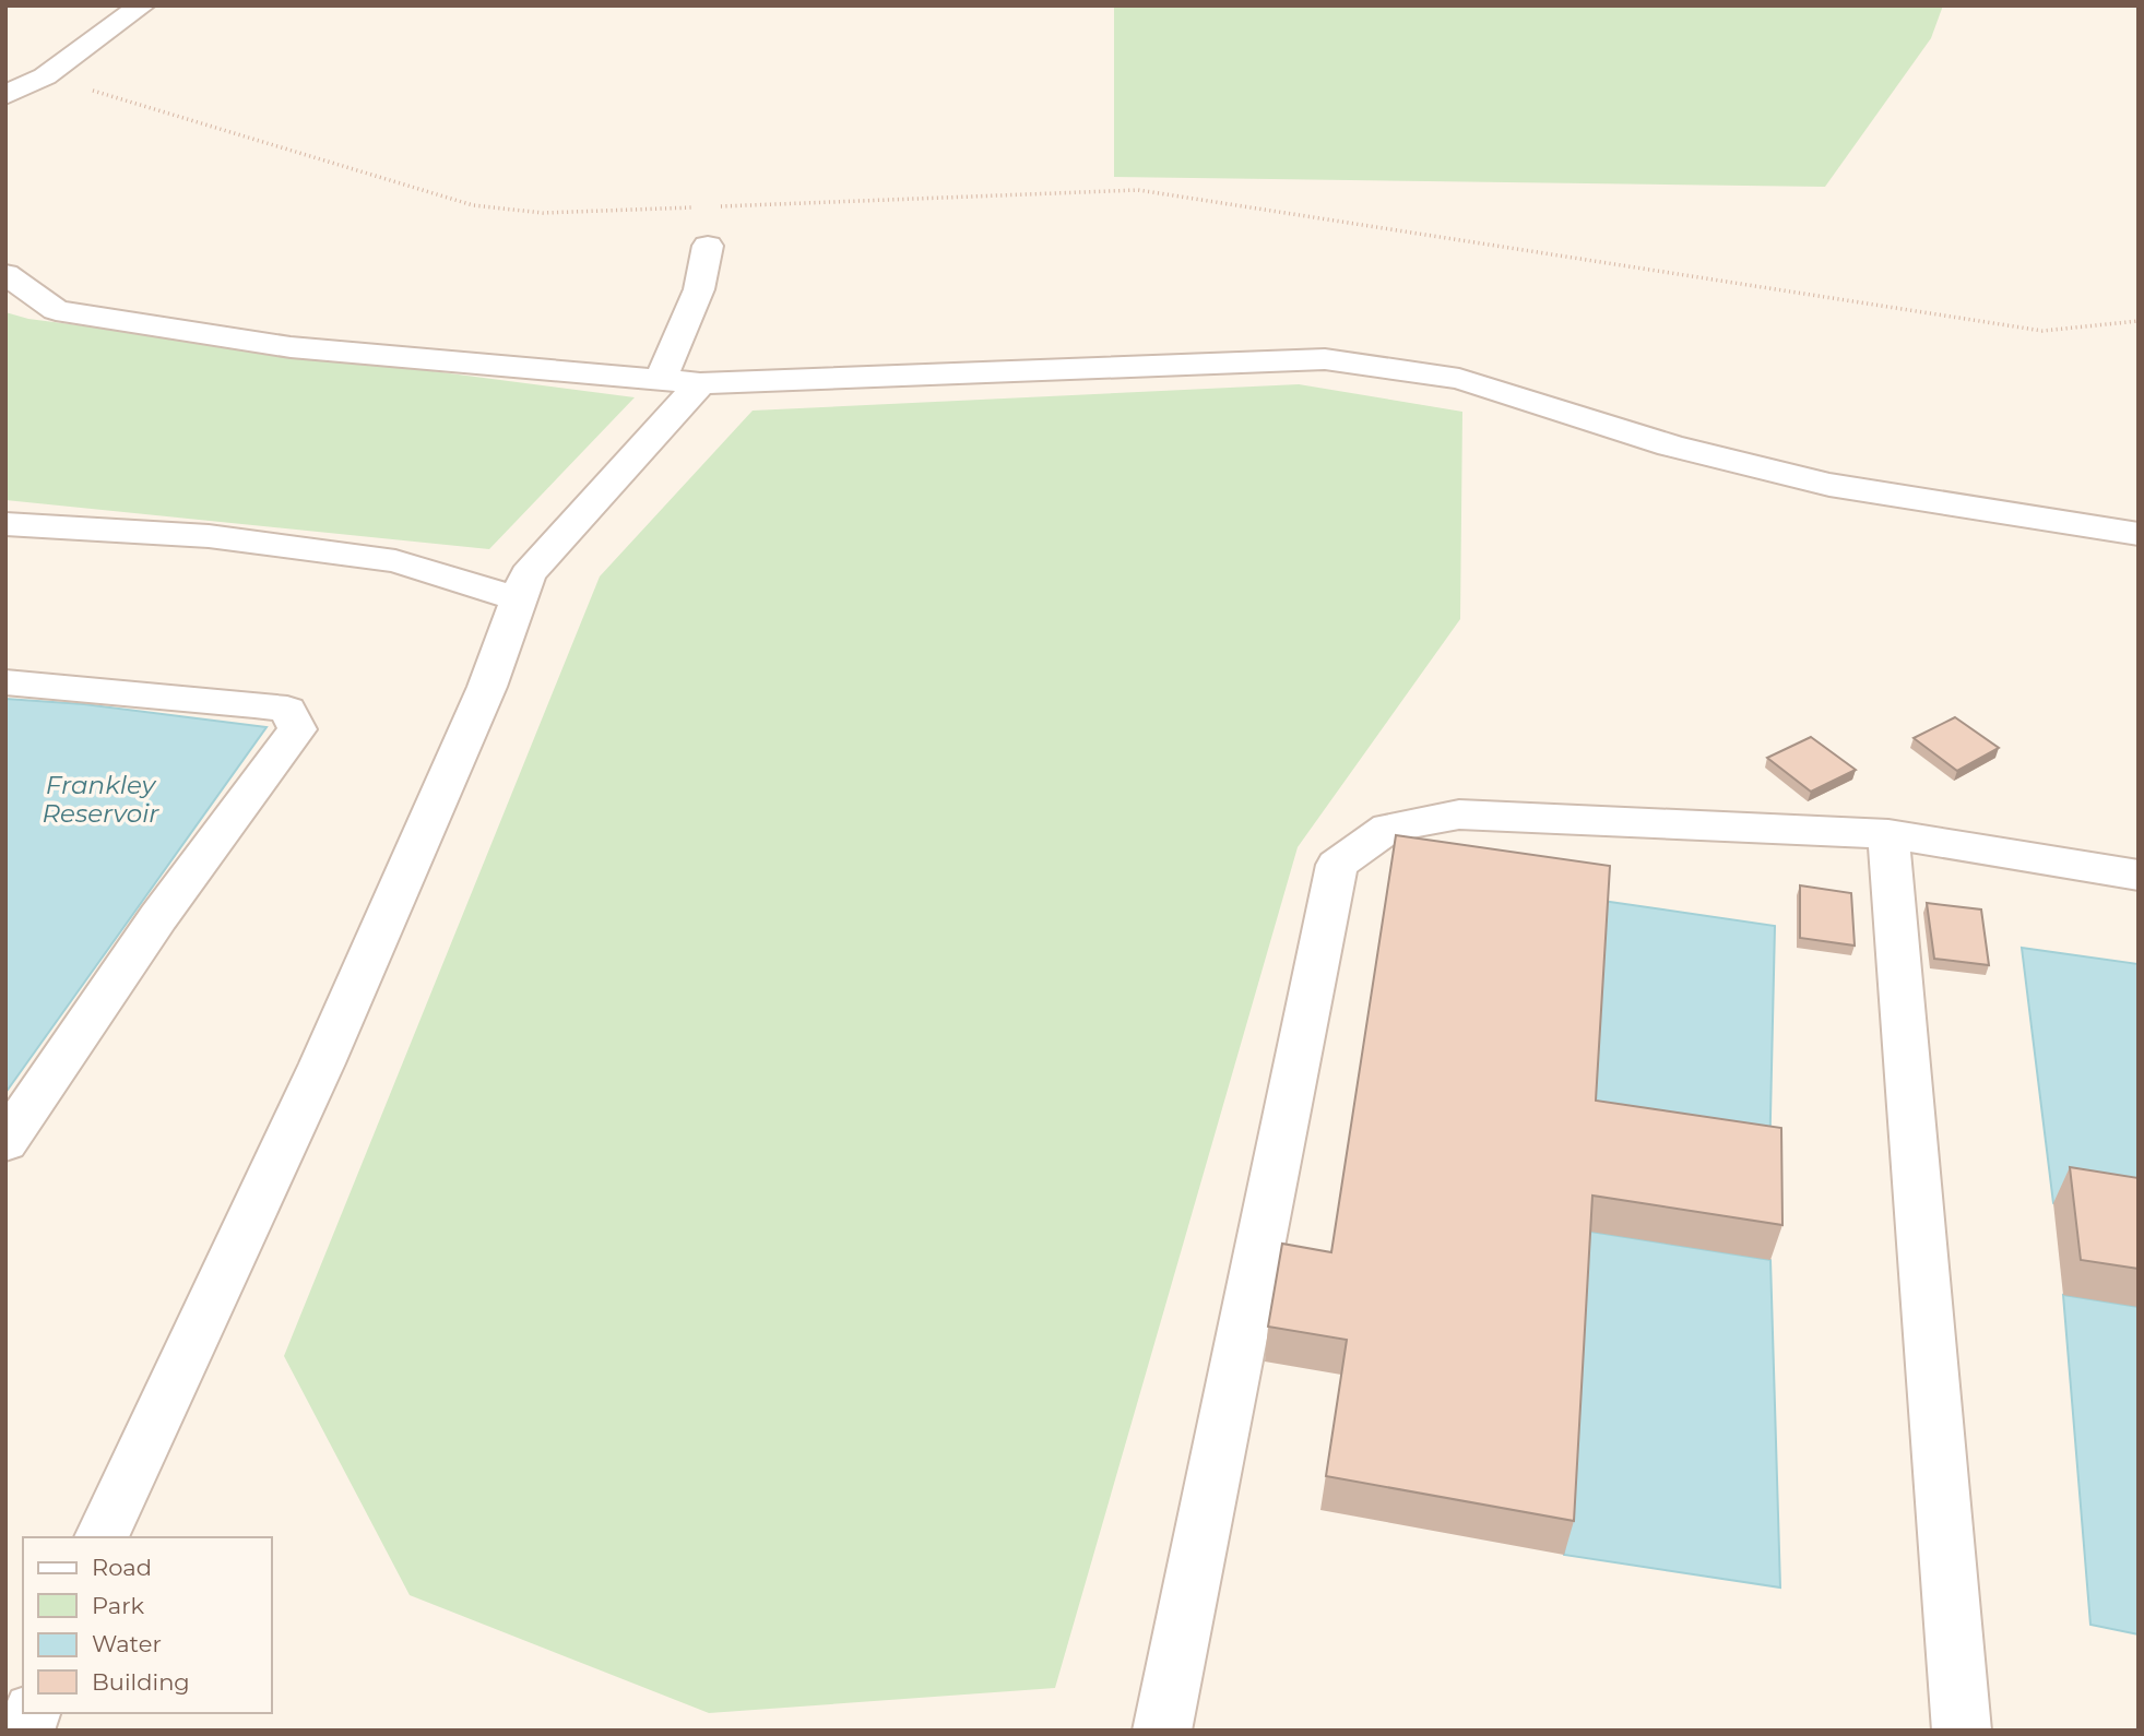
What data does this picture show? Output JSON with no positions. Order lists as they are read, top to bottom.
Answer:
{
  "water": ["Frankley Reservoir"],
  "legend": [
    "Road",
    "Park",
    "Water",
    "Building"
  ]
}
